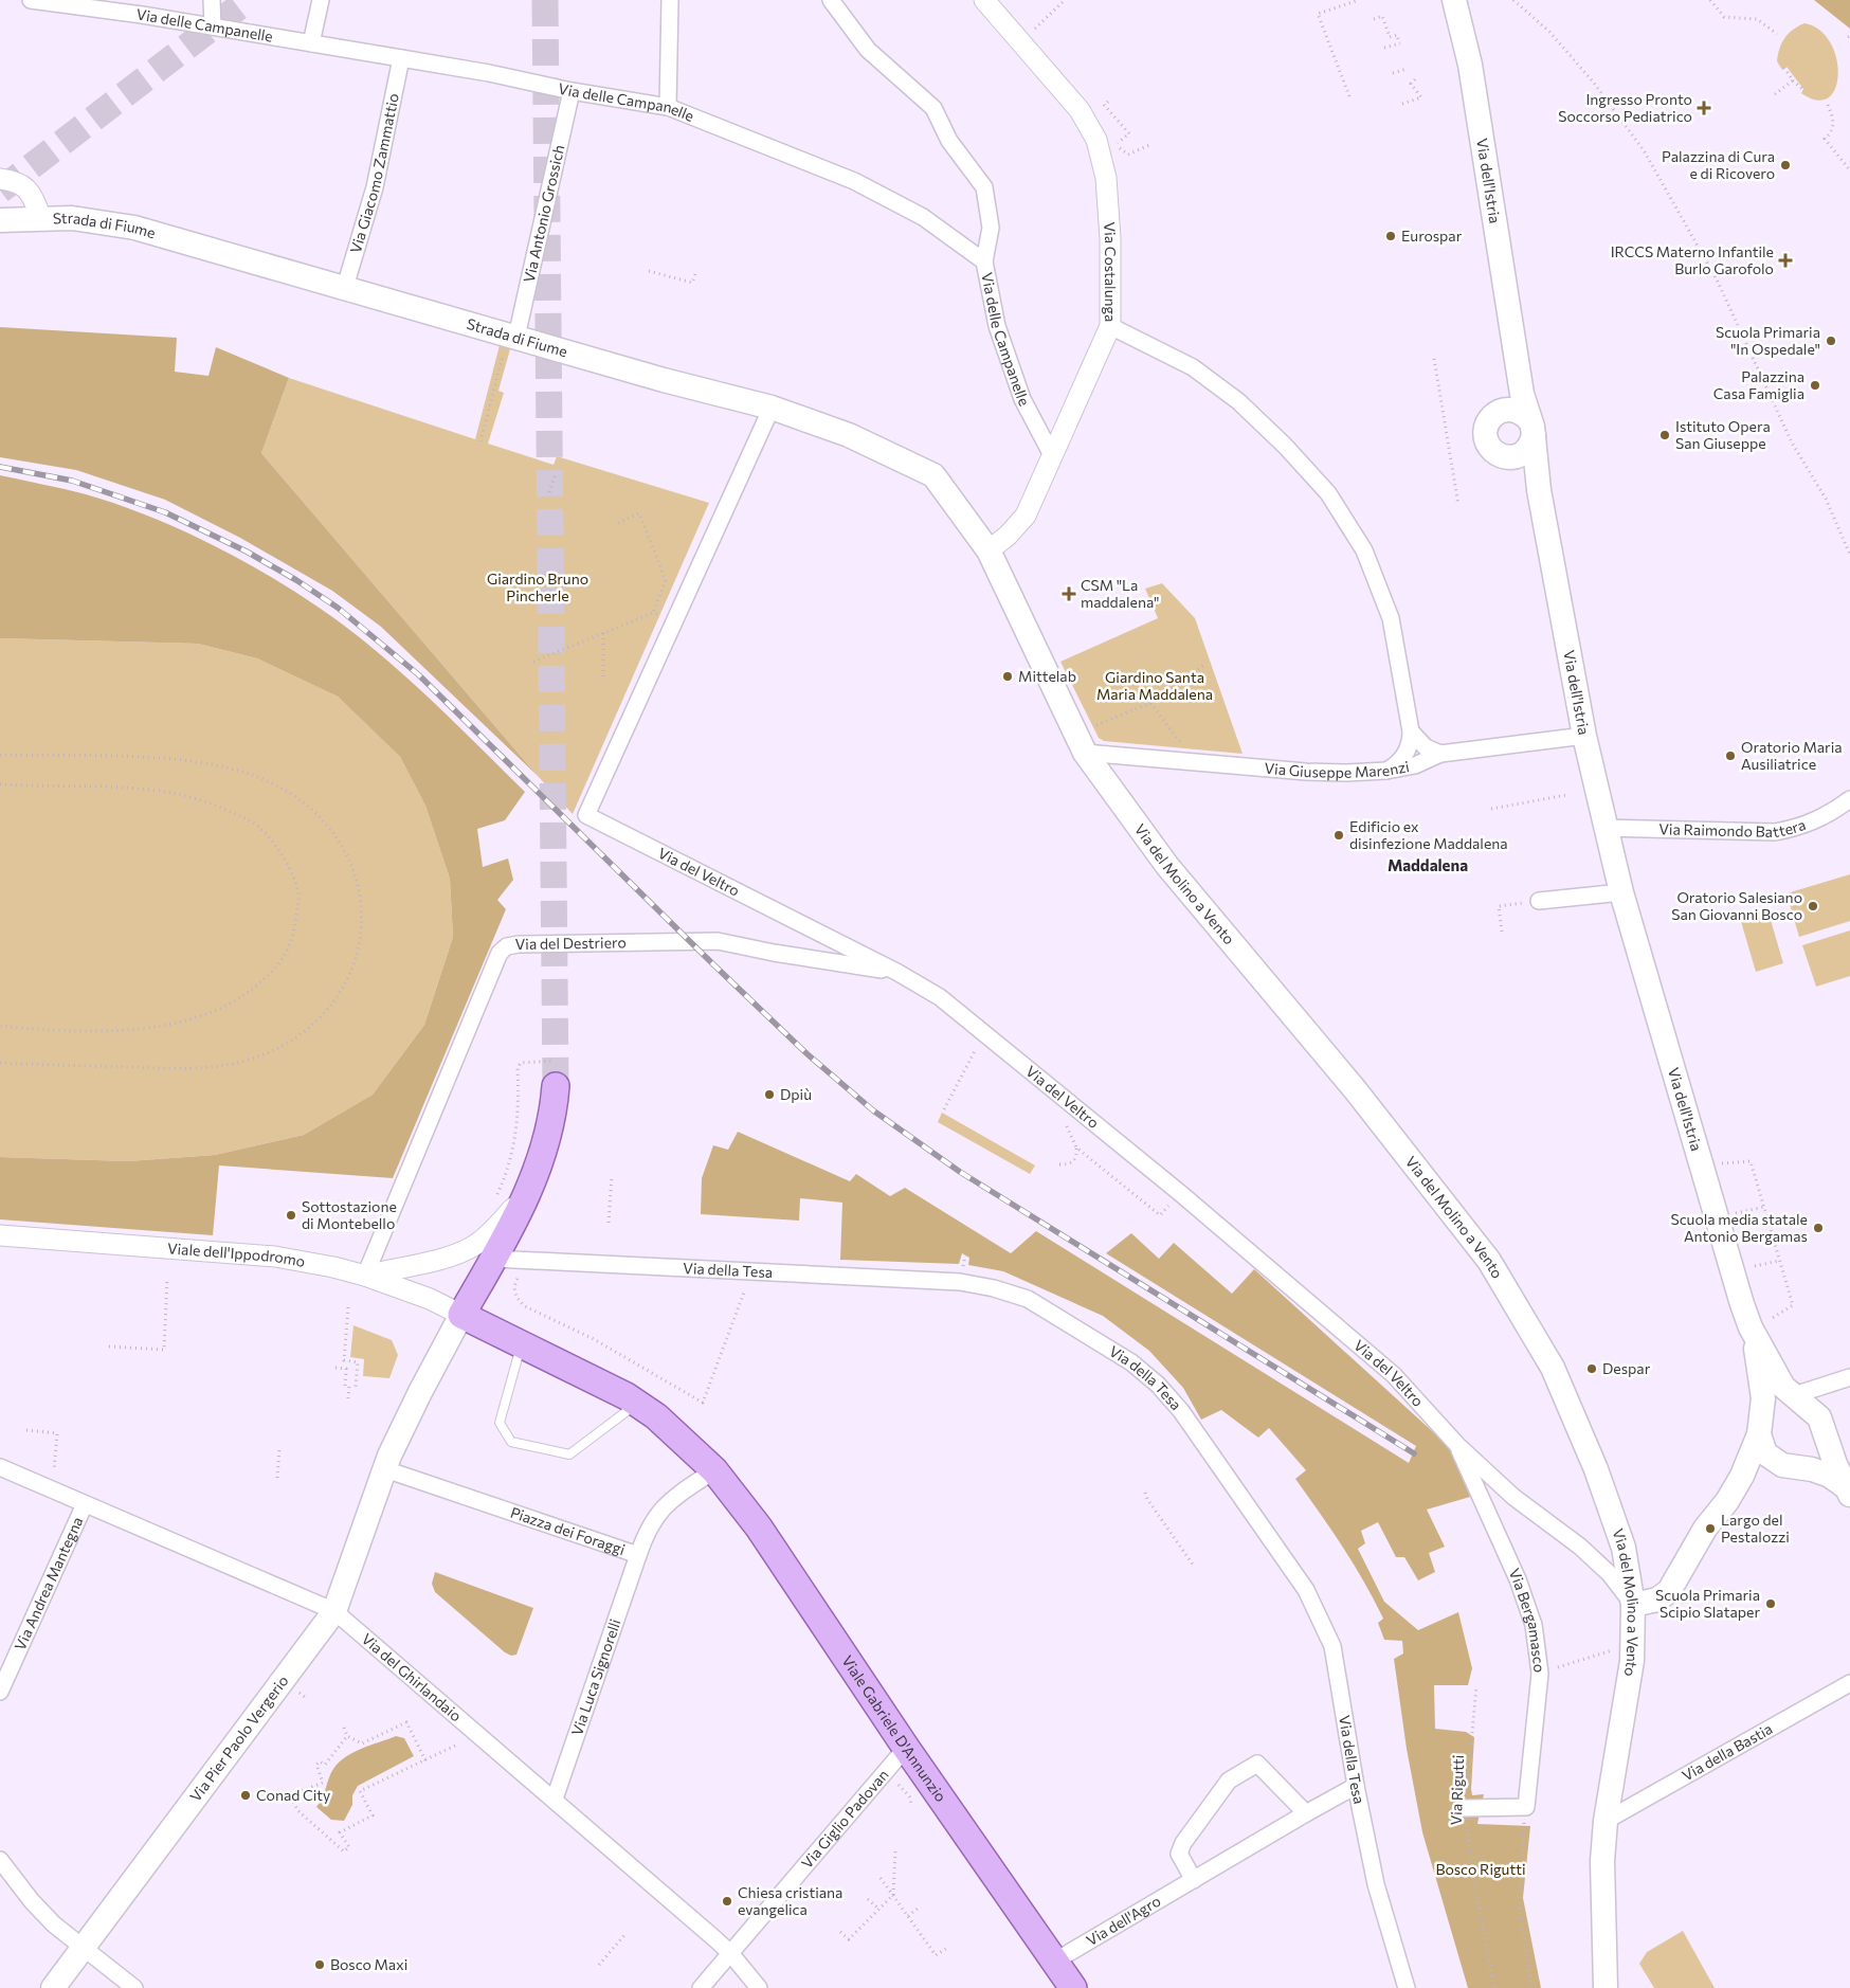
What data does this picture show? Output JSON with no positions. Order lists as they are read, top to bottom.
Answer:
{
  "streets": {
    "main road": [
      "Via dell'Istria",
      "Strada di Fiume",
      "Via del Molino a Vento",
      "Viale Gabriele D'Annunzio",
      "Via Pier Paolo Vergerio"
    ],
    "street": [
      "Via delle Campanelle",
      "Via Giacomo Zammattio",
      "Via Antonio Grossich",
      "Via Costalunga",
      "Via Giuseppe Marenzi",
      "Via Raimondo Battera",
      "Via del Veltro",
      "Via del Destriero",
      "Viale dell'Ippodromo",
      "Via della Tesa",
      "Piazza dei Foraggi",
      "Via Andrea Mantegna",
      "Via Bergamasco",
      "Via del Ghirlandaio",
      "Via Luca Signorelli",
      "Via della Bastia",
      "Via Giglio Padovan",
      "Via dell'Agro"
    ],
    "path": ["Via Rigutti"]
  },
  "crossings": [
    ["Via delle Campanelle", "Via Giacomo Zammattio"],
    ["Via delle Campanelle", "Via Antonio Grossich"],
    ["Via delle Campanelle", "Via Costalunga"],
    ["Via Giacomo Zammattio", "Strada di Fiume"],
    ["Via dell'Istria", "Via Giuseppe Marenzi"],
    ["Via dell'Istria", "Via Raimondo Battera"],
    ["Via Antonio Grossich", "Strada di Fiume"],
    ["Strada di Fiume", "Via Costalunga"],
    ["Strada di Fiume", "Via del Veltro"],
    ["Strada di Fiume", "Via del Molino a Vento"],
    ["Via Costalunga", "Via del Molino a Vento"],
    ["Via Giuseppe Marenzi", "Via del Molino a Vento"],
    ["Via del Veltro", "Via del Molino a Vento"],
    ["Via del Veltro", "Via del Destriero"],
    ["Via del Veltro", "Via Bergamasco"],
    ["Via del Molino a Vento", "Via della Bastia"],
    ["Via del Destriero", "Viale dell'Ippodromo"],
    ["Via della Tesa", "Via dell'Agro"],
    ["Piazza dei Foraggi", "Via Luca Signorelli"],
    ["Piazza dei Foraggi", "Viale Gabriele D'Annunzio"],
    ["Piazza dei Foraggi", "Via Pier Paolo Vergerio"],
    ["Via Andrea Mantegna", "Via del Ghirlandaio"],
    ["Via del Ghirlandaio", "Via Luca Signorelli"],
    ["Via del Ghirlandaio", "Via Pier Paolo Vergerio"],
    ["Via del Ghirlandaio", "Via Giglio Padovan"],
    ["Viale Gabriele D'Annunzio", "Via Giglio Padovan"],
    ["Viale Gabriele D'Annunzio", "Via dell'Agro"]
  ],
  "districts": ["Maddalena"],
  "parks": ["Giardino Bruno Pincherle", "Giardino Santa Maria Maddalena", "Bosco Rigutti"],
  "places": {
    "health": ["Ingresso Pronto Soccorso Pediatrico", "IRCCS Materno Infantile Burlo Garofolo", "CSM \"La maddalena\""],
    "other": [
      "Palazzina di Cura e di Ricovero",
      "Eurospar",
      "Scuola Primaria \"In Ospedale\"",
      "Palazzina Casa Famiglia",
      "Istituto Opera San Giuseppe",
      "Mittelab",
      "Oratorio Maria Ausiliatrice",
      "Edificio ex disinfezione Maddalena",
      "Oratorio Salesiano San Giovanni Bosco",
      "Dpiù",
      "Sottostazione di Montebello",
      "Scuola media statale Antonio Bergamas",
      "Despar",
      "Largo del Pestalozzi",
      "Scuola Primaria Scipio Slataper",
      "Conad City",
      "Chiesa cristiana evangelica",
      "Bosco Maxi"
    ]
  }
}
